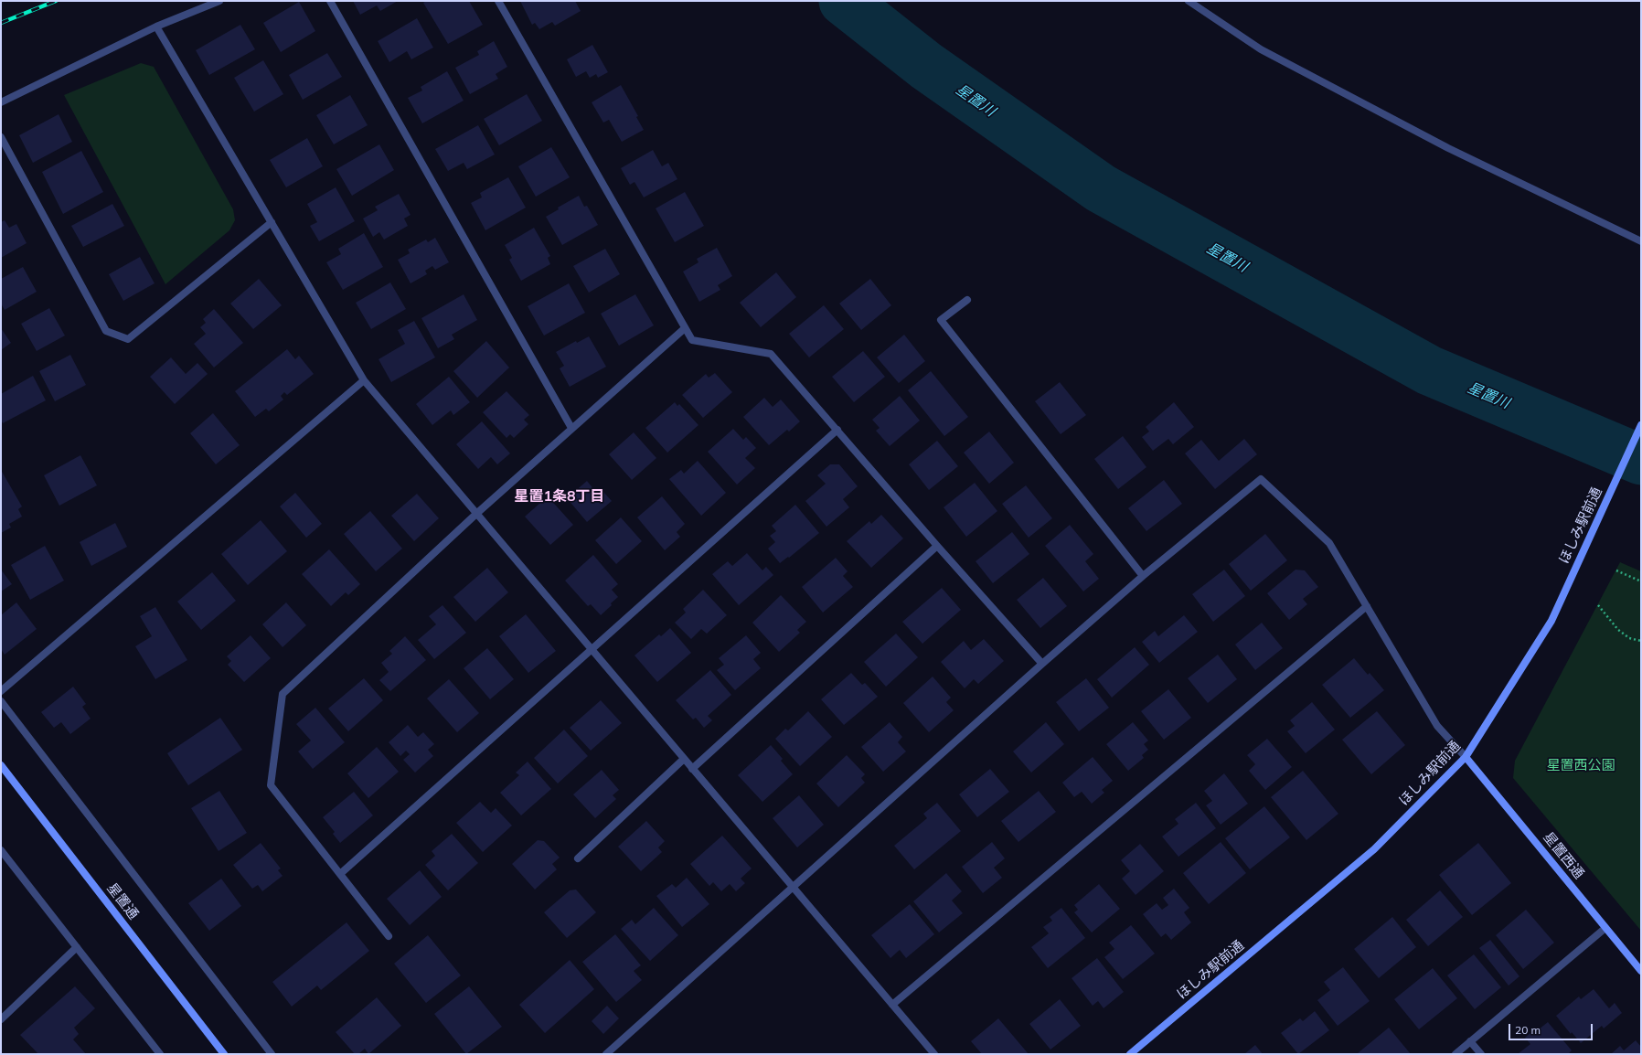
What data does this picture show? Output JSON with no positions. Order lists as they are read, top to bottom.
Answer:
{
  "streets": {
    "street": ["ほしみ駅前通", "星置西通", "星置通"]
  },
  "crossings": [
    ["ほしみ駅前通", "星置西通"]
  ],
  "districts": ["星置1条8丁目"],
  "water": ["星置川"],
  "parks": ["星置西公園"],
  "scale_bar": "20 m"
}
